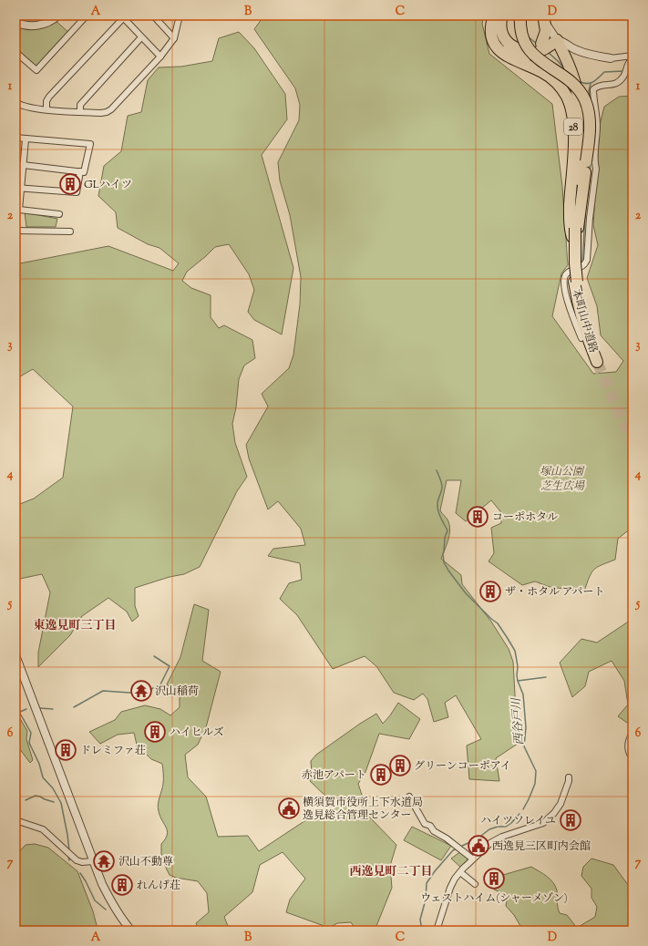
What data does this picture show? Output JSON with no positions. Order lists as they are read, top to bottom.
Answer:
{
  "streets": {
    "highway": ["28", "本町山中道路"]
  },
  "crossings": [
    ["28", "本町山中道路"]
  ],
  "districts": ["東逸見町三丁目", "西逸見町二丁目"],
  "water": ["西谷戸川"],
  "parks": ["塚山公園", "芝生広場"],
  "places": {
    "building": [
      "GLハイツ",
      "コーポホタル",
      "ザ・ホタル アパート",
      "ハイヒルズ",
      "ドレミファ荘",
      "グリーンコーポアイ",
      "赤池アパート",
      "ハイツソレイユ",
      "ウェストハイム(シャーメゾン)",
      "れんげ荘"
    ],
    "temple": ["沢山稲荷", "沢山不動尊"],
    "public building": ["横須賀市役所上下水道局 逸見総合管理センター", "西逸見三区町内会館"]
  },
  "grid": {
    "columns": [
      "A",
      "B",
      "C",
      "D"
    ],
    "rows": [
      "1",
      "2",
      "3",
      "4",
      "5",
      "6",
      "7"
    ]
  }
}
